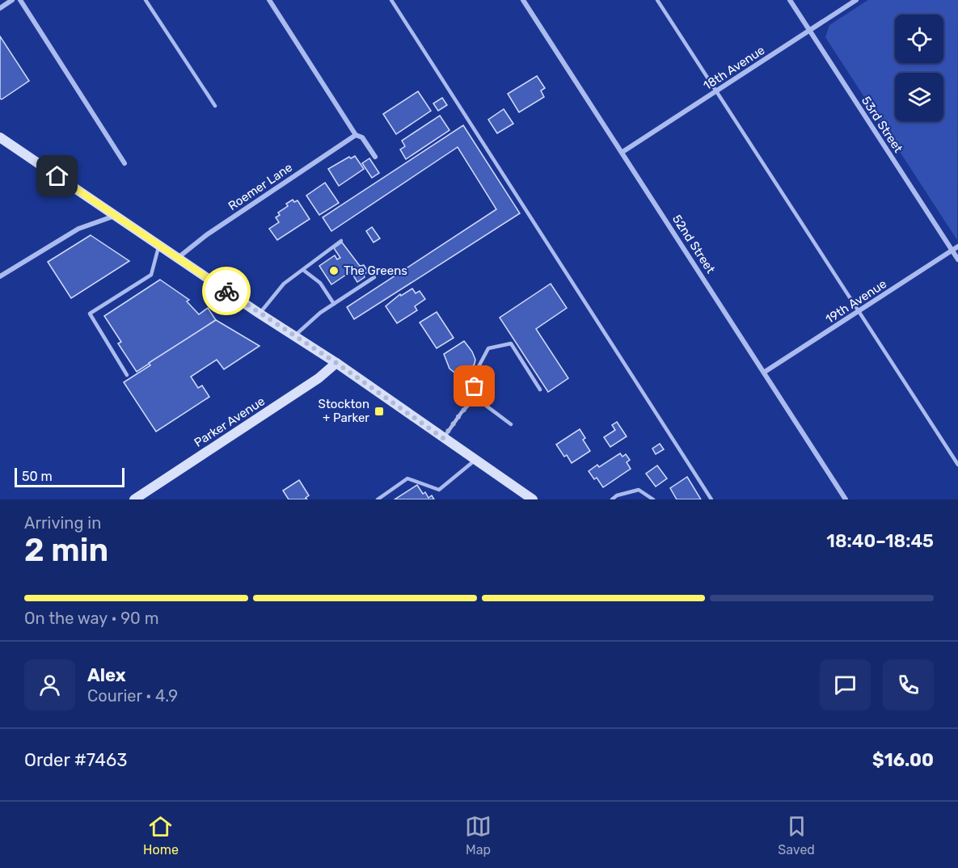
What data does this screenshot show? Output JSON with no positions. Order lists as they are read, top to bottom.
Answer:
{
  "streets": {
    "main road": ["Parker Avenue"],
    "street": [
      "18th Avenue",
      "53rd Street",
      "Roemer Lane",
      "52nd Street",
      "19th Avenue"
    ]
  },
  "crossings": [
    ["18th Avenue", "53rd Street"],
    ["18th Avenue", "52nd Street"],
    ["53rd Street", "19th Avenue"],
    ["52nd Street", "19th Avenue"]
  ],
  "places": {
    "other": ["The Greens"],
    "transit": ["Stockton + Parker"]
  },
  "scale_bar": "50 m",
  "page": {
    "scale": "50 m",
    "heading": ["2 min", "Arriving in", "18:40–18:45"],
    "panel": [
      "Alex",
      "Courier · 4.9",
      "Order #7463",
      "$16.00"
    ],
    "bar": "On the way · 90 m",
    "tabs": ["Home", "Map", "Saved"]
  }
}
